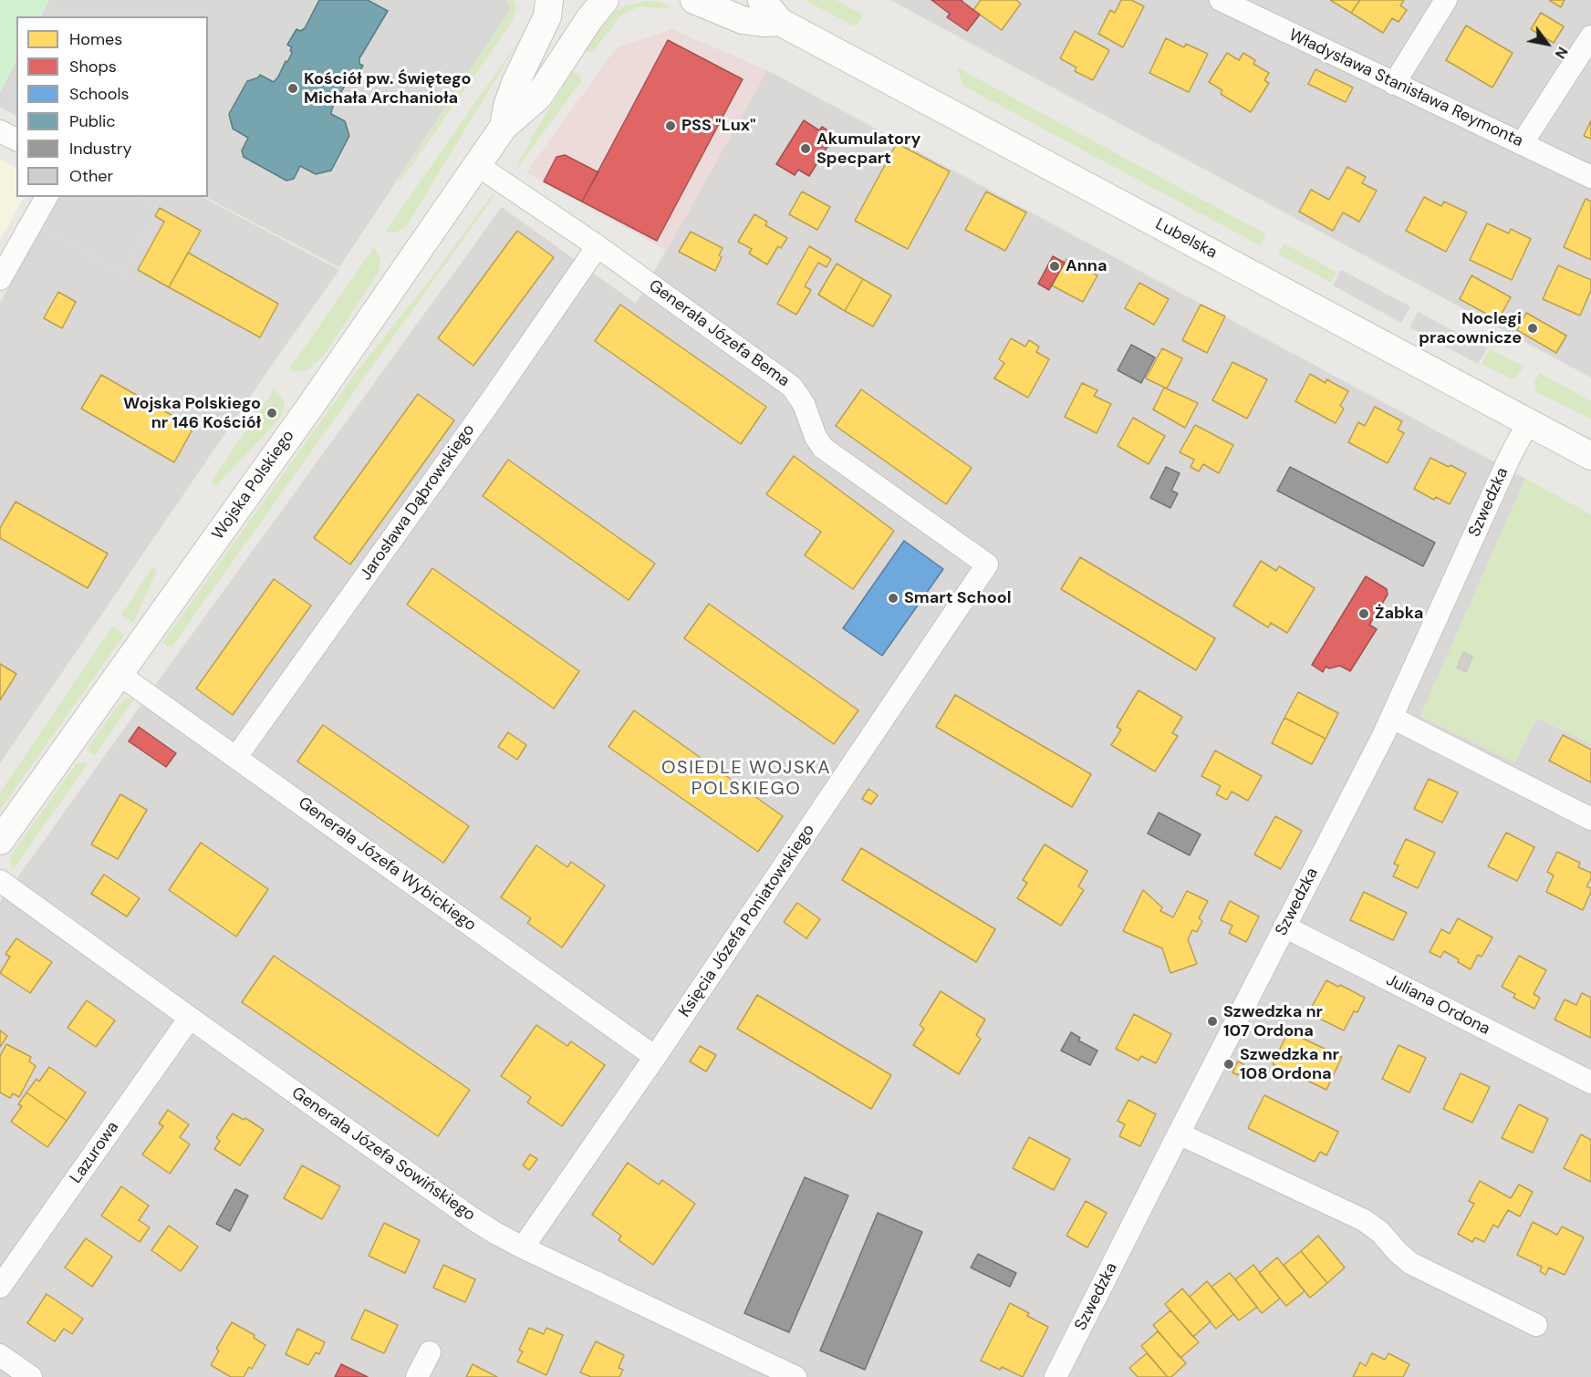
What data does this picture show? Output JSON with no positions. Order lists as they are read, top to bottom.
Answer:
{
  "streets": {
    "street": [
      "Władysława Stanisława Reymonta",
      "Lubelska",
      "Generała Józefa Bema",
      "Wojska Polskiego",
      "Jarosława Dąbrowskiego",
      "Szwedzka",
      "Generała Józefa Wybickiego",
      "Księcia Józefa Poniatowskiego",
      "Juliana Ordona",
      "Lazurowa",
      "Generała Józefa Sowińskiego"
    ]
  },
  "crossings": [
    ["Lubelska", "Szwedzka"],
    ["Generała Józefa Bema", "Wojska Polskiego"],
    ["Generała Józefa Bema", "Jarosława Dąbrowskiego"],
    ["Generała Józefa Bema", "Księcia Józefa Poniatowskiego"],
    ["Wojska Polskiego", "Generała Józefa Wybickiego"],
    ["Jarosława Dąbrowskiego", "Generała Józefa Wybickiego"],
    ["Szwedzka", "Juliana Ordona"],
    ["Generała Józefa Wybickiego", "Księcia Józefa Poniatowskiego"],
    ["Księcia Józefa Poniatowskiego", "Generała Józefa Sowińskiego"],
    ["Lazurowa", "Generała Józefa Sowińskiego"]
  ],
  "districts": ["OSIEDLE WOJSKA POLSKIEGO"],
  "places": [
    "Kościół pw. Świętego Michała Archanioła",
    "PSS \"Lux\"",
    "Akumulatory Specpart",
    "Anna",
    "Noclegi pracownicze",
    "Wojska Polskiego nr 146 Kościół",
    "Smart School",
    "Żabka",
    "Szwedzka nr 107 Ordona",
    "Szwedzka nr 108 Ordona"
  ],
  "legend": [
    "Homes",
    "Shops",
    "Schools",
    "Public",
    "Industry",
    "Other"
  ],
  "north": "bottom right"
}
